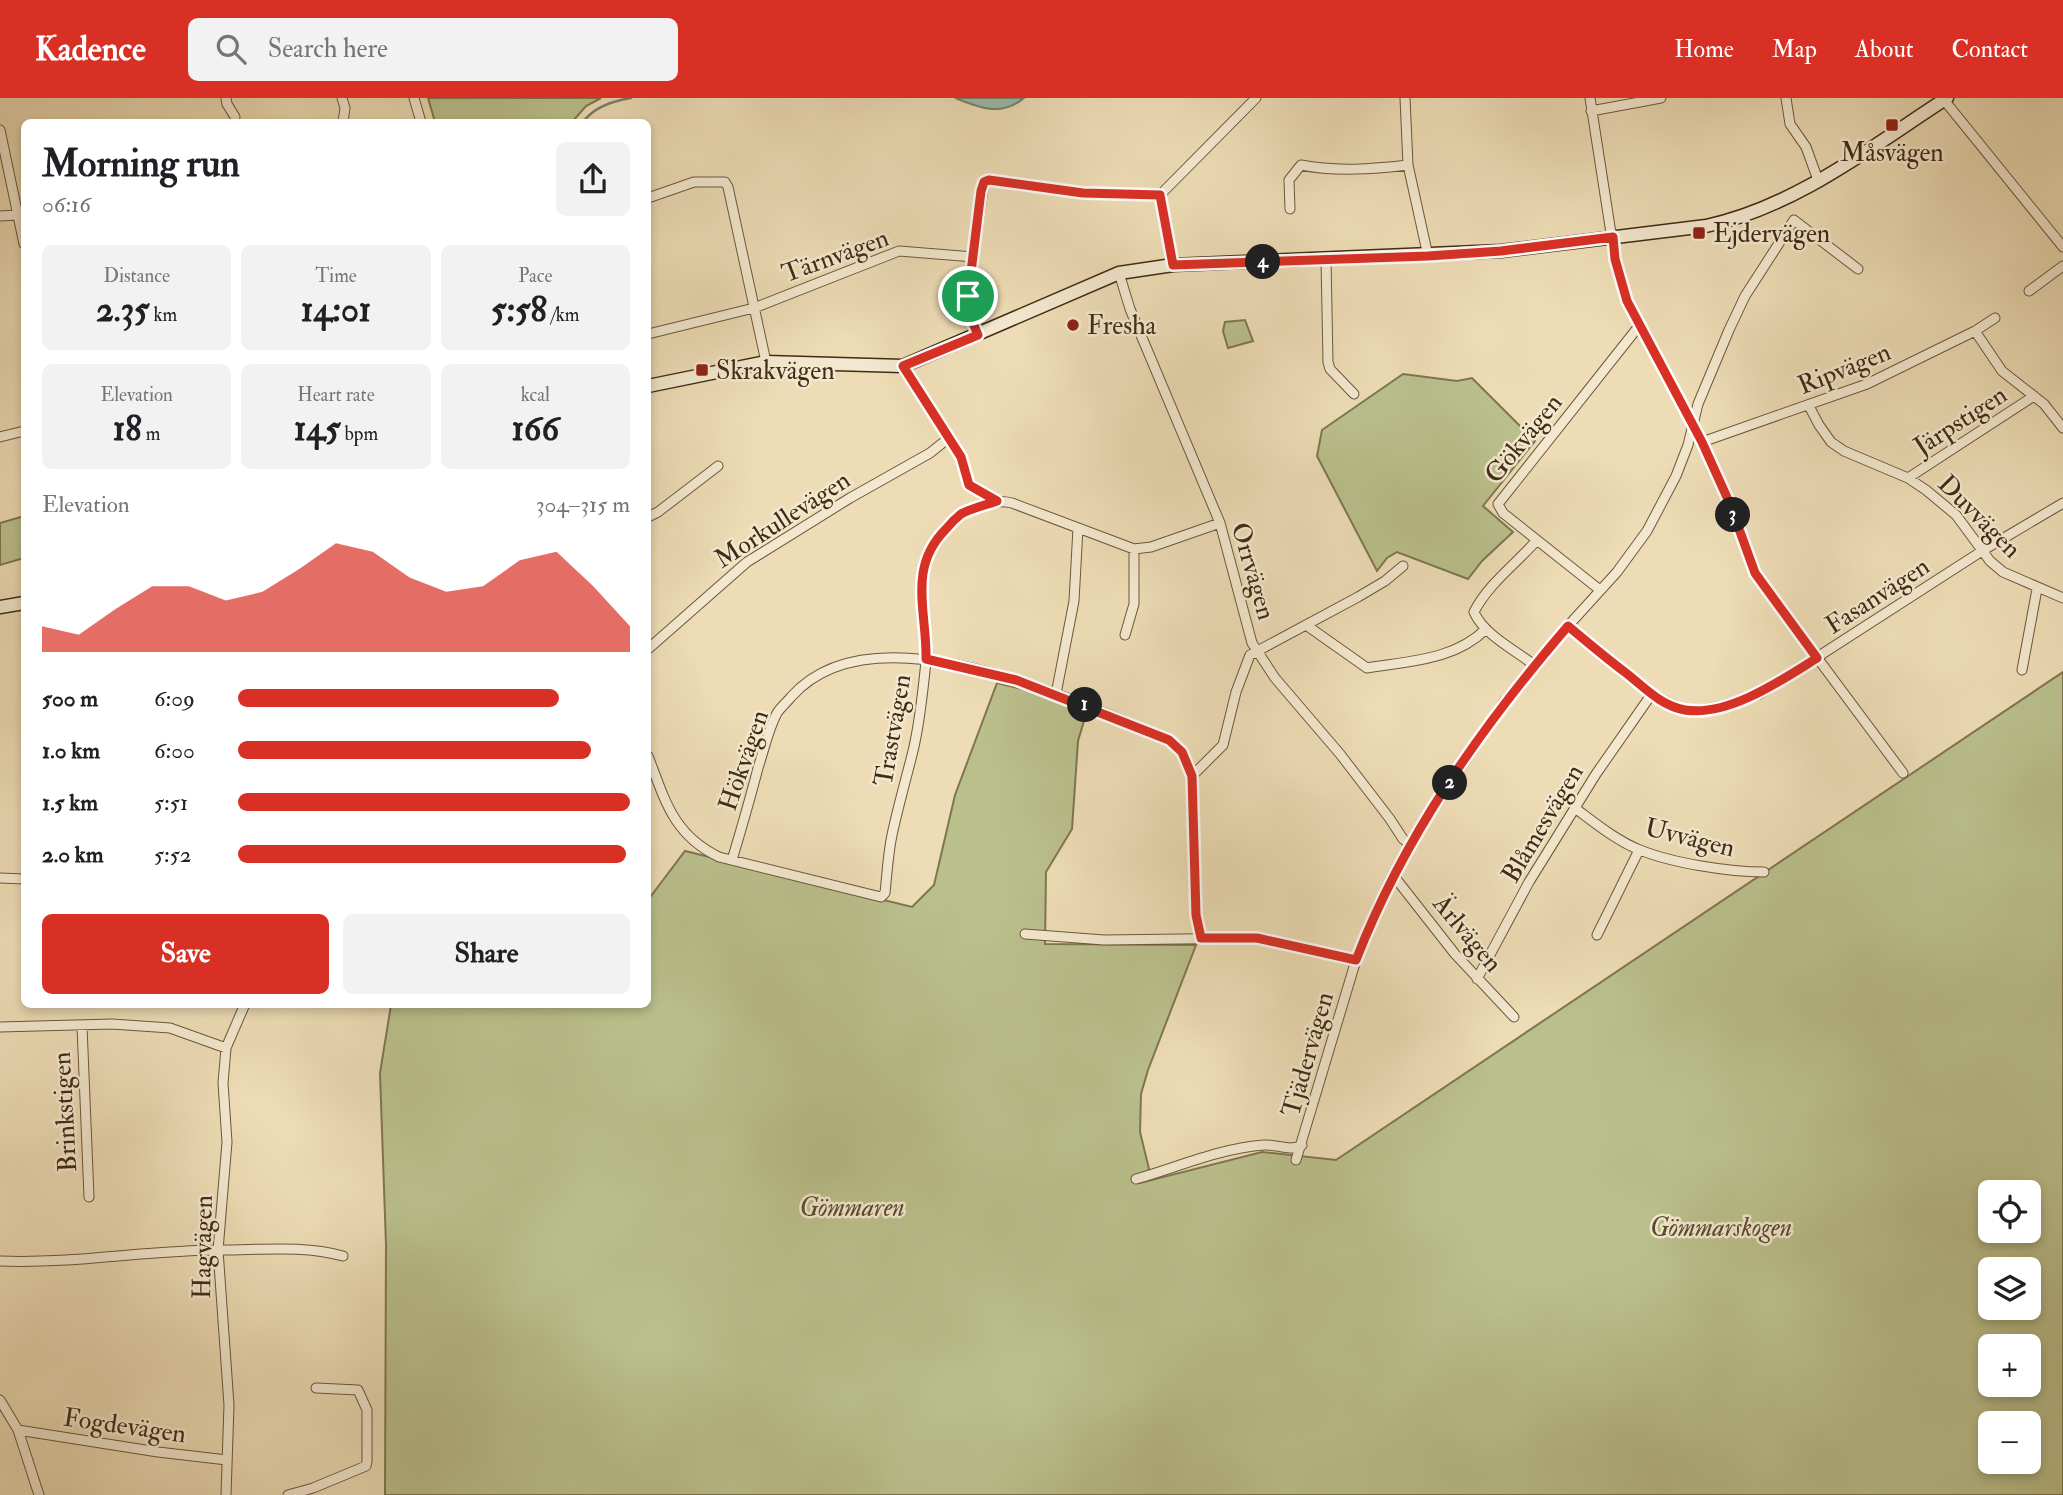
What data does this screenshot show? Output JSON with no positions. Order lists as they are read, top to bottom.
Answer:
{
  "streets": {
    "street": [
      "Tärnvägen",
      "Ripvägen",
      "Järpstigen",
      "Gökvägen",
      "Duvvägen",
      "Morkullevägen",
      "Orrvägen",
      "Fasanvägen",
      "Trastvägen",
      "Hökvägen",
      "Blåmesvägen",
      "Uvvägen",
      "Ärlvägen",
      "Tjädervägen",
      "Brinkstigen",
      "Hagvägen",
      "Fogdevägen"
    ]
  },
  "crossings": [
    ["Ripvägen", "Duvvägen"],
    ["Järpstigen", "Duvvägen"],
    ["Gökvägen", "Tjädervägen"],
    ["Duvvägen", "Fasanvägen"],
    ["Orrvägen", "Tjädervägen"],
    ["Fasanvägen", "Blåmesvägen"],
    ["Fasanvägen", "Tjädervägen"],
    ["Trastvägen", "Hökvägen"],
    ["Blåmesvägen", "Uvvägen"],
    ["Blåmesvägen", "Ärlvägen"],
    ["Ärlvägen", "Tjädervägen"],
    ["Hagvägen", "Fogdevägen"]
  ],
  "parks": ["Gömmaren", "Gömmarskogen"],
  "places": {
    "transit": ["Måsvägen", "Ejdervägen", "Skrakvägen"],
    "other": ["Fresha"]
  },
  "page": {
    "header": "Kadence",
    "search": "Search here",
    "nav": [
      "Home",
      "Map",
      "About",
      "Contact"
    ],
    "heading": ["Morning run", "06:16"],
    "stats": [
      ["Distance", "2.35 km"],
      ["Time", "14:01"],
      ["Pace", "5:58 /km"],
      ["Elevation", "18 m"],
      ["Heart rate", "145 bpm"],
      ["kcal", "166"]
    ],
    "pins": [
      "4",
      "3",
      "1",
      "2"
    ],
    "chart": ["Elevation", "304–315 m"],
    "list": [
      {
        "name": "500 m",
        "note": "6:09"
      },
      {
        "name": "1.0 km",
        "note": "6:00"
      },
      {
        "name": "1.5 km",
        "note": "5:51"
      },
      {
        "name": "2.0 km",
        "note": "5:52"
      }
    ],
    "buttons": ["Save", "Share"],
    "map_buttons": ["+", "−"]
  }
}
